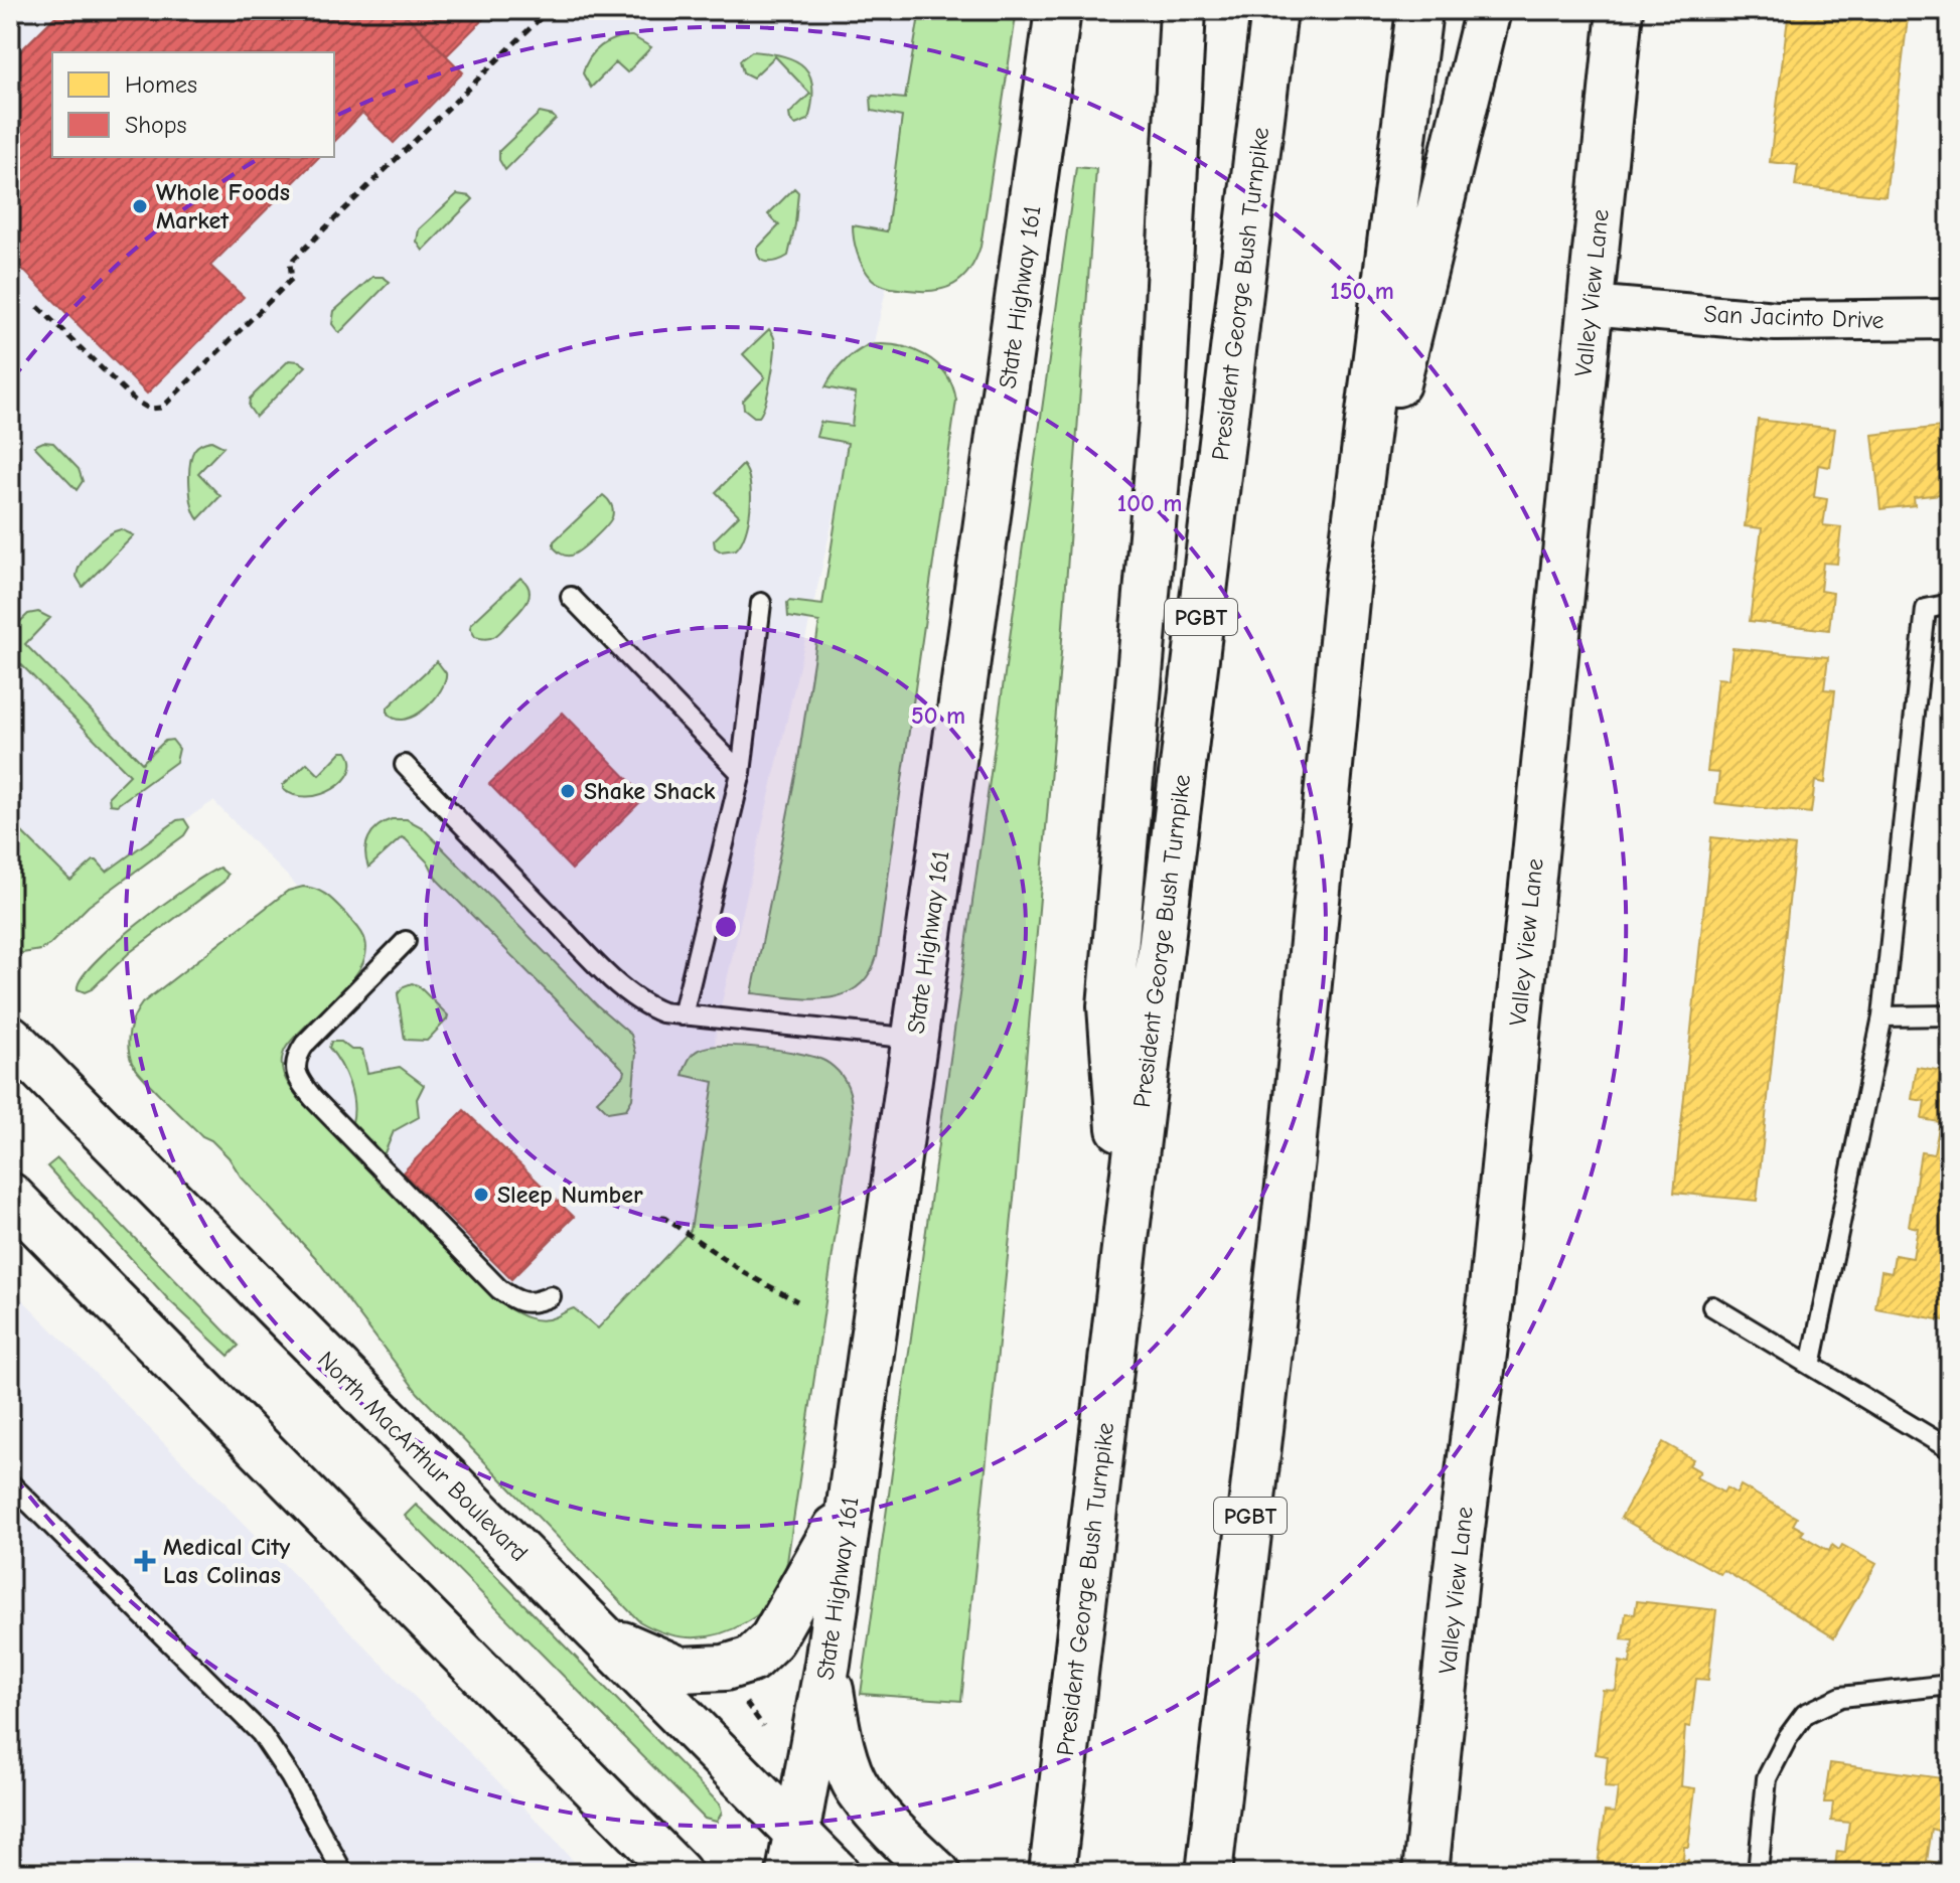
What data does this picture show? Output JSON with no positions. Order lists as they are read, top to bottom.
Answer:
{
  "streets": {
    "main road": [
      "Valley View Lane",
      "President George Bush Turnpike",
      "State Highway 161",
      "PGBT",
      "North MacArthur Boulevard"
    ],
    "street": ["San Jacinto Drive"]
  },
  "crossings": [
    ["Valley View Lane", "San Jacinto Drive"],
    ["State Highway 161", "North MacArthur Boulevard"]
  ],
  "places": {
    "other": ["Whole Foods Market", "Shake Shack", "Sleep Number"],
    "health": ["Medical City Las Colinas"]
  },
  "legend": ["Homes", "Shops"],
  "rings": ["150 m", "100 m", "50 m"]
}
